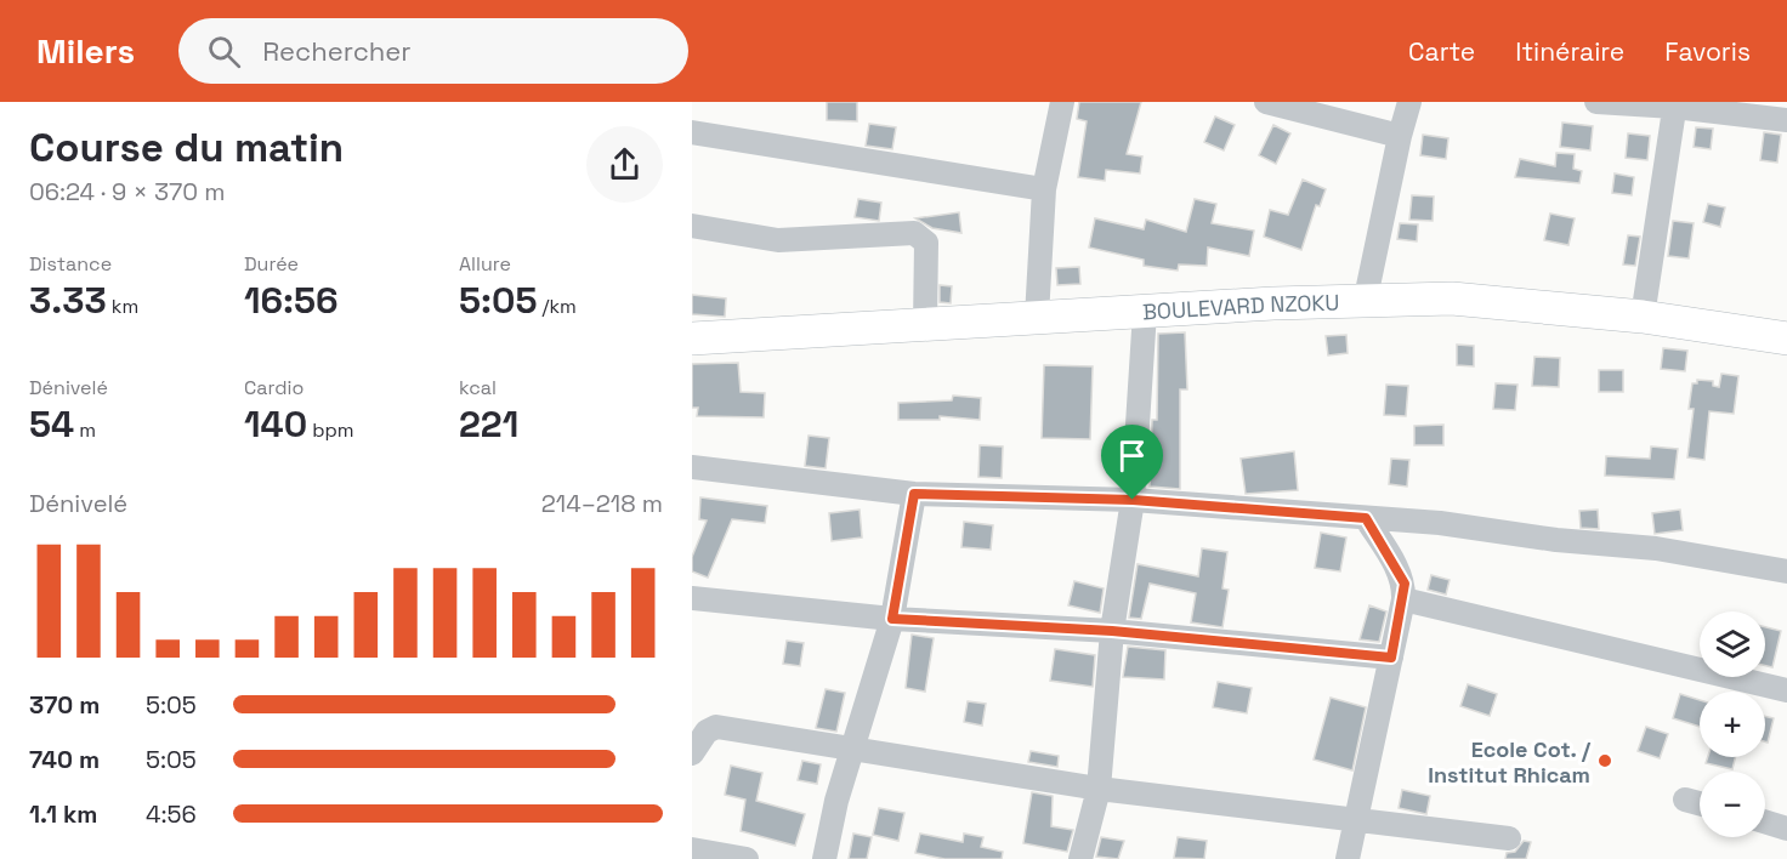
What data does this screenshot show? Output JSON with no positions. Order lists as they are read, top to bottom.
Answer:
{
  "streets": {
    "street": ["BOULEVARD NZOKU"]
  },
  "places": ["Ecole Cot. / Institut Rhicam"],
  "page": {
    "header": "Milers",
    "search": "Rechercher",
    "nav": ["Carte", "Itinéraire", "Favoris"],
    "heading": ["Course du matin", "06:24 · 9 × 370 m"],
    "stats": [
      ["Distance", "3.33 km"],
      ["Durée", "16:56"],
      ["Allure", "5:05 /km"],
      ["Dénivelé", "54 m"],
      ["Cardio", "140 bpm"],
      ["kcal", "221"]
    ],
    "chart": ["Dénivelé", "214–218 m"],
    "map_buttons": ["+", "−"],
    "list": [
      {
        "name": "370 m",
        "note": "5:05"
      },
      {
        "name": "740 m",
        "note": "5:05"
      },
      {
        "name": "1.1 km",
        "note": "4:56"
      }
    ]
  }
}
